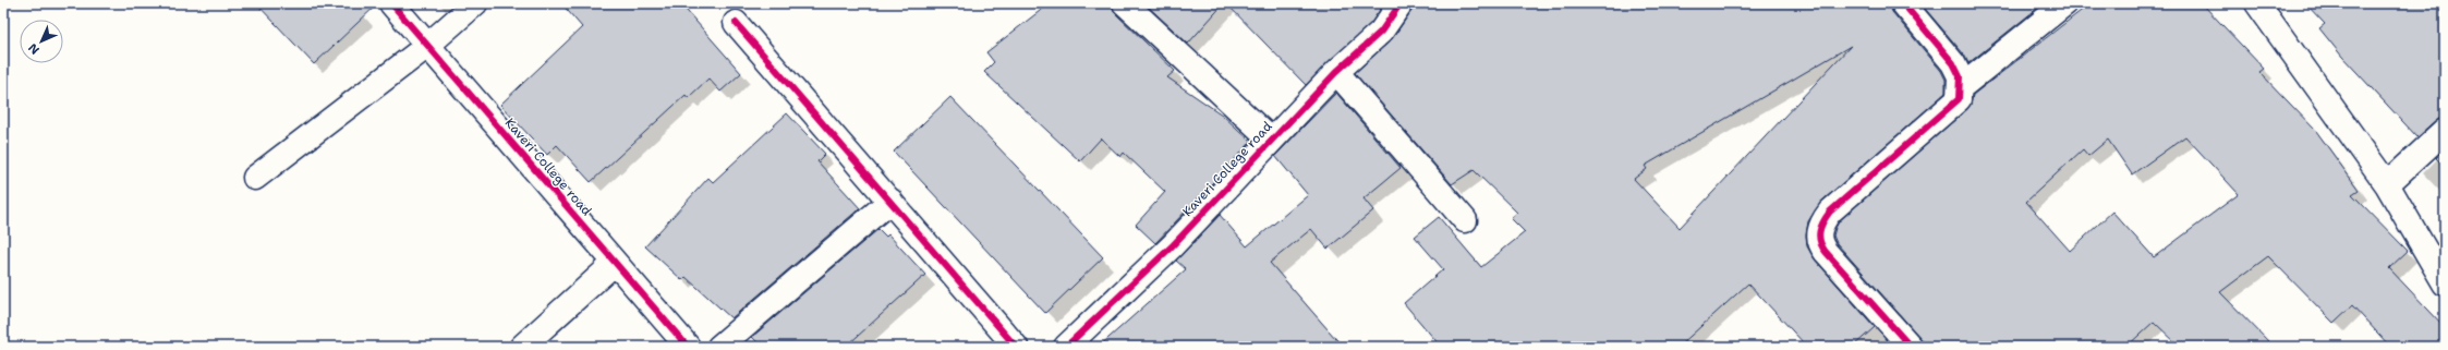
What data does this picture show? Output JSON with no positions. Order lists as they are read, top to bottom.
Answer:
{
  "streets": {
    "street": ["Kaveri College road"]
  },
  "north": "bottom left"
}
